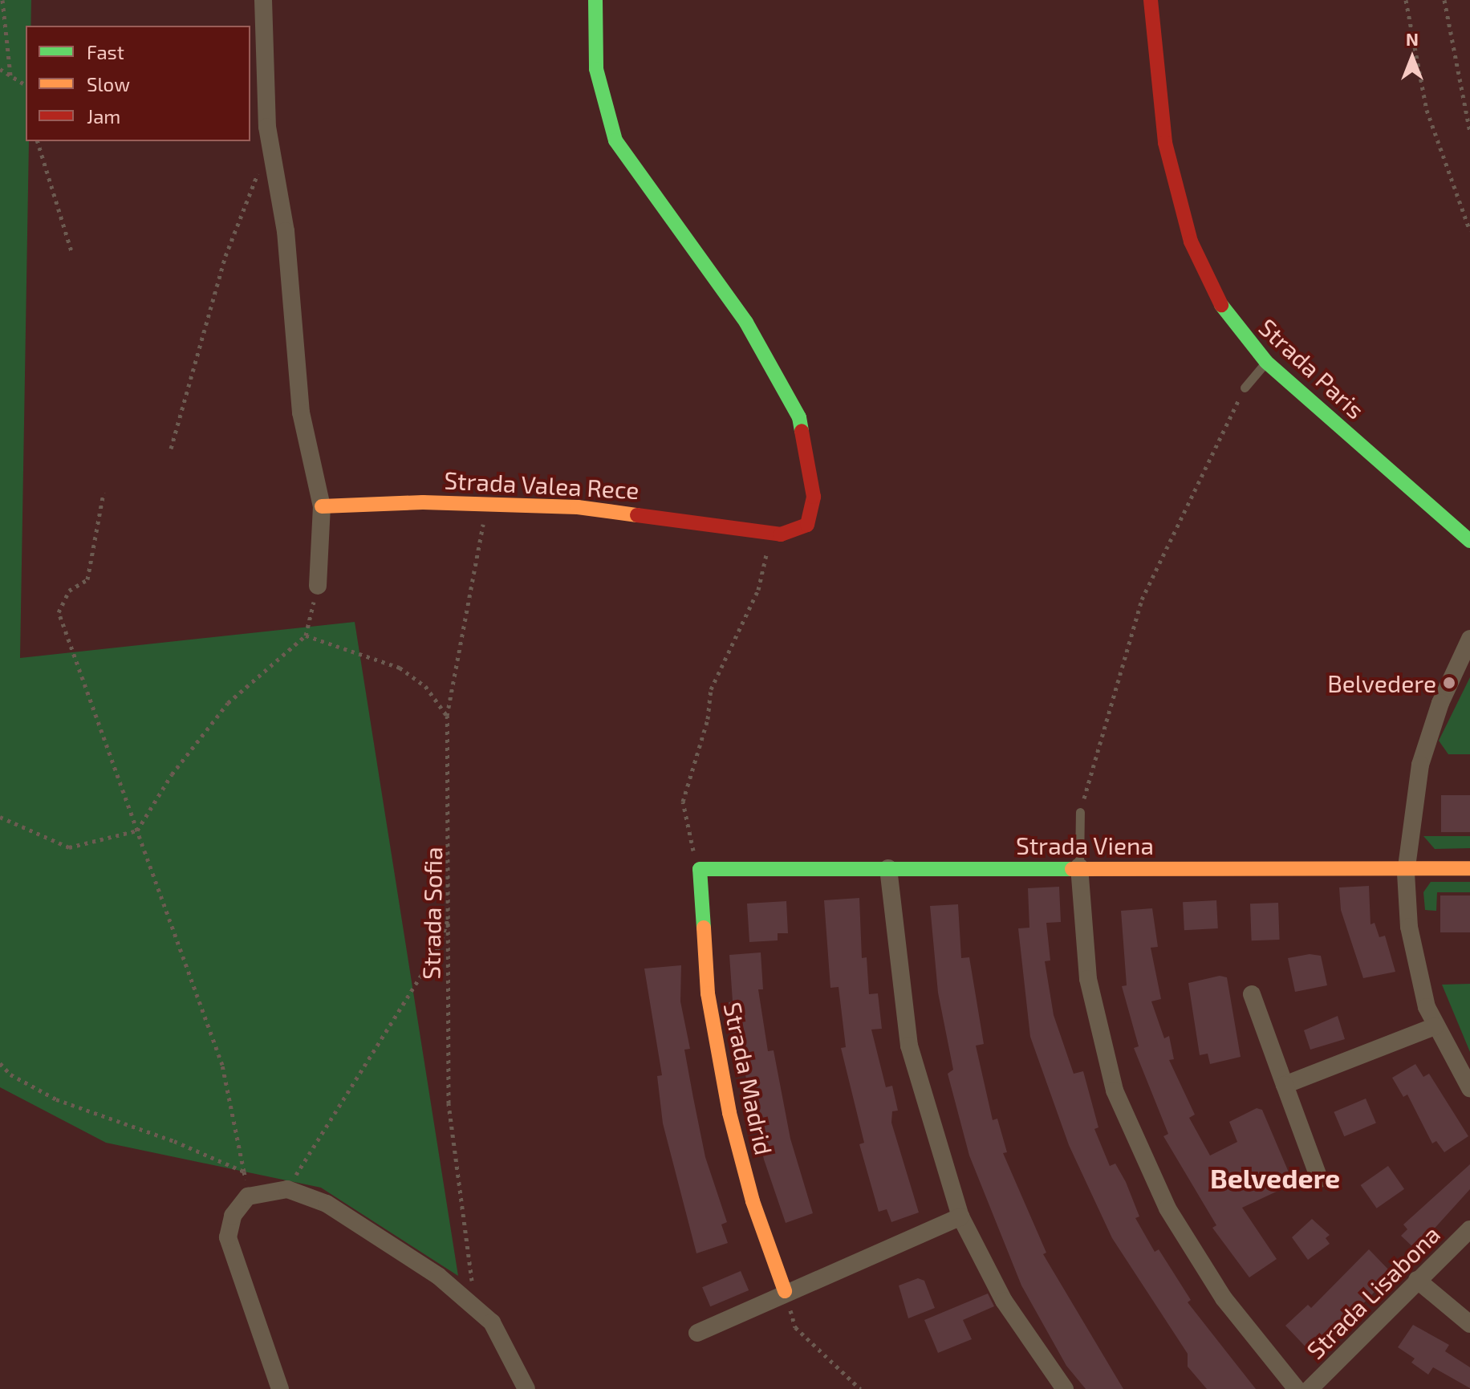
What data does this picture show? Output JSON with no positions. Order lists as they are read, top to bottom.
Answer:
{
  "streets": {
    "street": [
      "Strada Paris",
      "Strada Valea Rece",
      "Strada Viena",
      "Strada Madrid",
      "Strada Lisabona"
    ],
    "path": ["Strada Sofia"]
  },
  "crossings": [
    ["Strada Valea Rece", "Strada Sofia"],
    ["Strada Viena", "Strada Madrid"]
  ],
  "districts": ["Belvedere"],
  "places": ["Belvedere"],
  "legend": ["Fast", "Slow", "Jam"],
  "north": "top"
}
